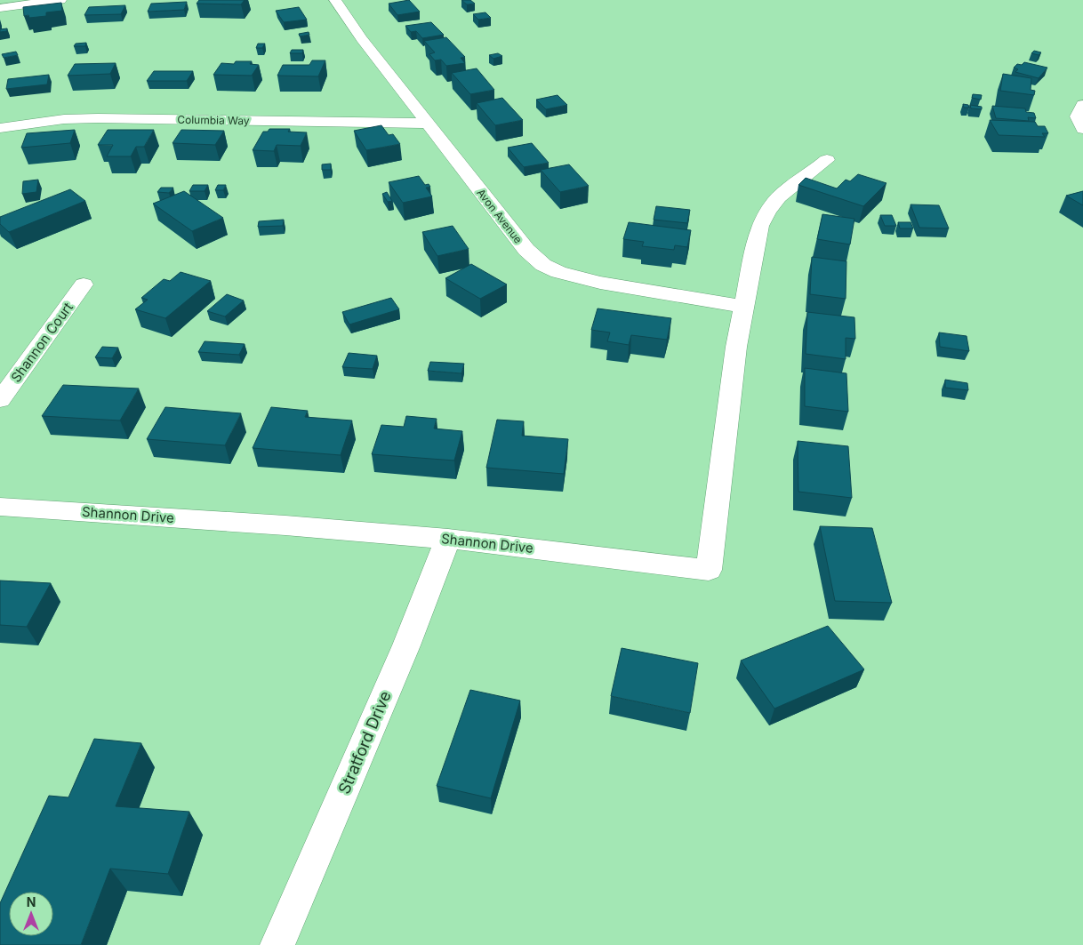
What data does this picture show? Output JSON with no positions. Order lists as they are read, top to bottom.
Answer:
{
  "streets": {
    "street": [
      "Columbia Way",
      "Avon Avenue",
      "Shannon Court",
      "Shannon Drive",
      "Stratford Drive"
    ]
  },
  "crossings": [
    ["Columbia Way", "Avon Avenue"],
    ["Avon Avenue", "Shannon Drive"],
    ["Shannon Drive", "Stratford Drive"]
  ],
  "north": "top"
}
